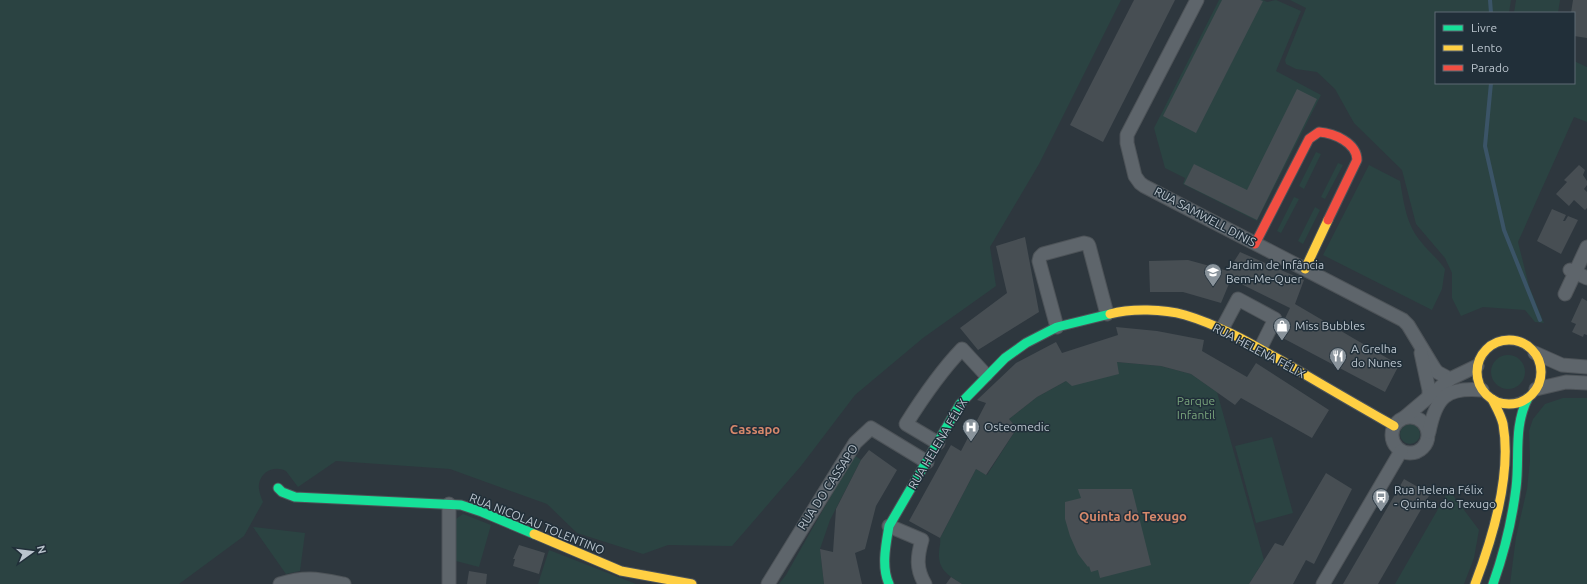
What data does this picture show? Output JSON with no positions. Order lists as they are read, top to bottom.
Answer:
{
  "streets": {
    "street": [
      "RUA SAMWELL DINIS",
      "RUA HELENA FÉLIX",
      "RUA DO CASSAPO",
      "RUA NICOLAU TOLENTINO"
    ]
  },
  "crossings": [
    ["RUA HELENA FÉLIX", "RUA DO CASSAPO"]
  ],
  "districts": ["Cassapo", "Quinta do Texugo"],
  "parks": ["Parque Infantil"],
  "places": {
    "school or university": ["Jardim de Infância Bem-Me-Quer"],
    "shop": ["Miss Bubbles"],
    "restaurant": ["A Grelha do Nunes"],
    "hospital": ["Osteomedic"],
    "bus stop": ["Rua Helena Félix - Quinta do Texugo"]
  },
  "legend": ["Livre", "Lento", "Parado"],
  "north": "right"
}
